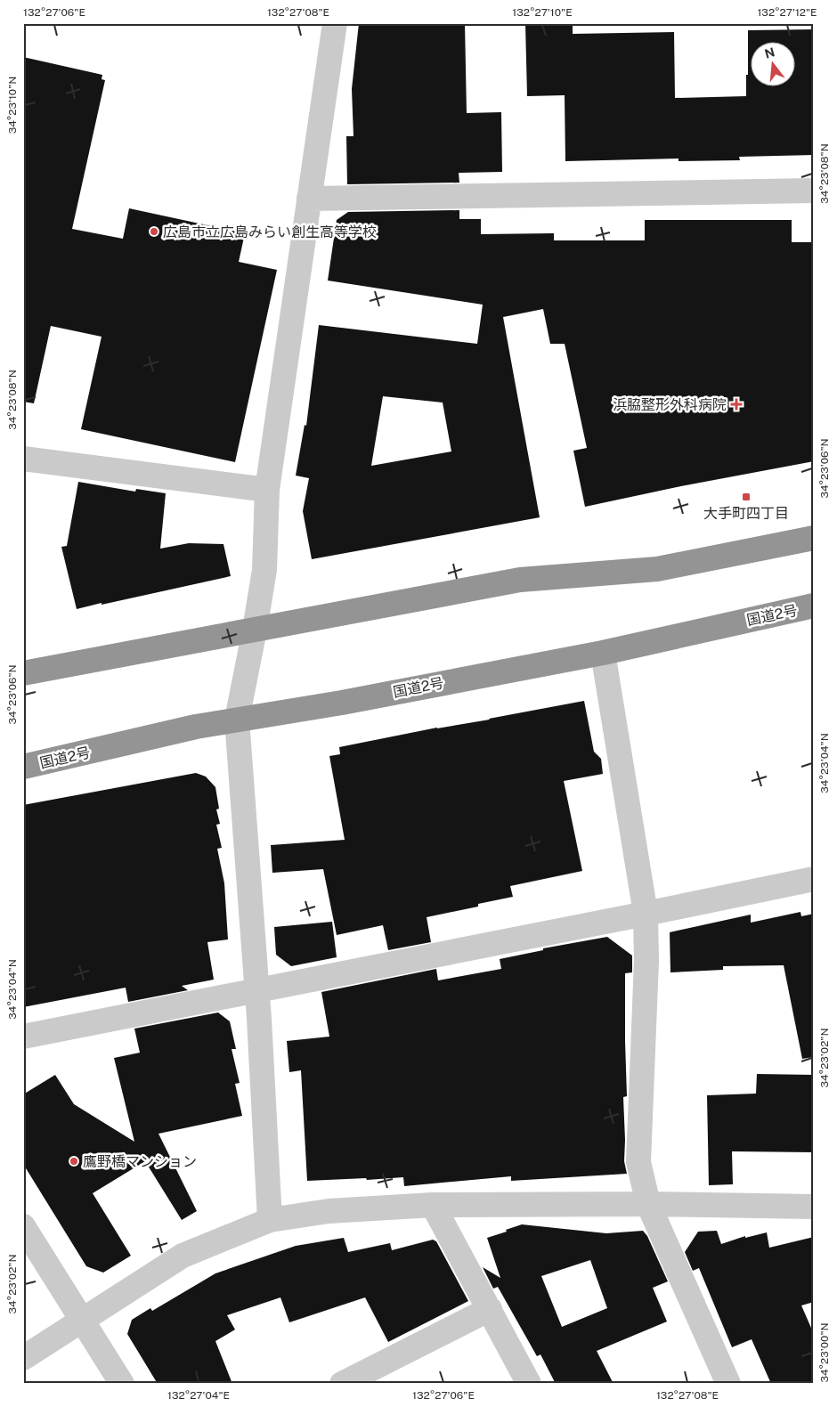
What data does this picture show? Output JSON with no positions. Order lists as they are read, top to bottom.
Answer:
{
  "streets": {
    "highway": ["国道2号"]
  },
  "places": {
    "other": ["広島市立広島みらい創生高等学校", "鷹野橋マンション"],
    "health": ["浜脇整形外科病院"],
    "transit": ["大手町四丁目"]
  },
  "north": "top",
  "coordinates": [
    "132°27'06\"E",
    "132°27'08\"E",
    "132°27'10\"E",
    "132°27'12\"E",
    "34°23'10\"N",
    "34°23'08\"N",
    "34°23'06\"N",
    "34°23'04\"N",
    "34°23'02\"N",
    "34°23'00\"N",
    "132°27'04\"E"
  ]
}
